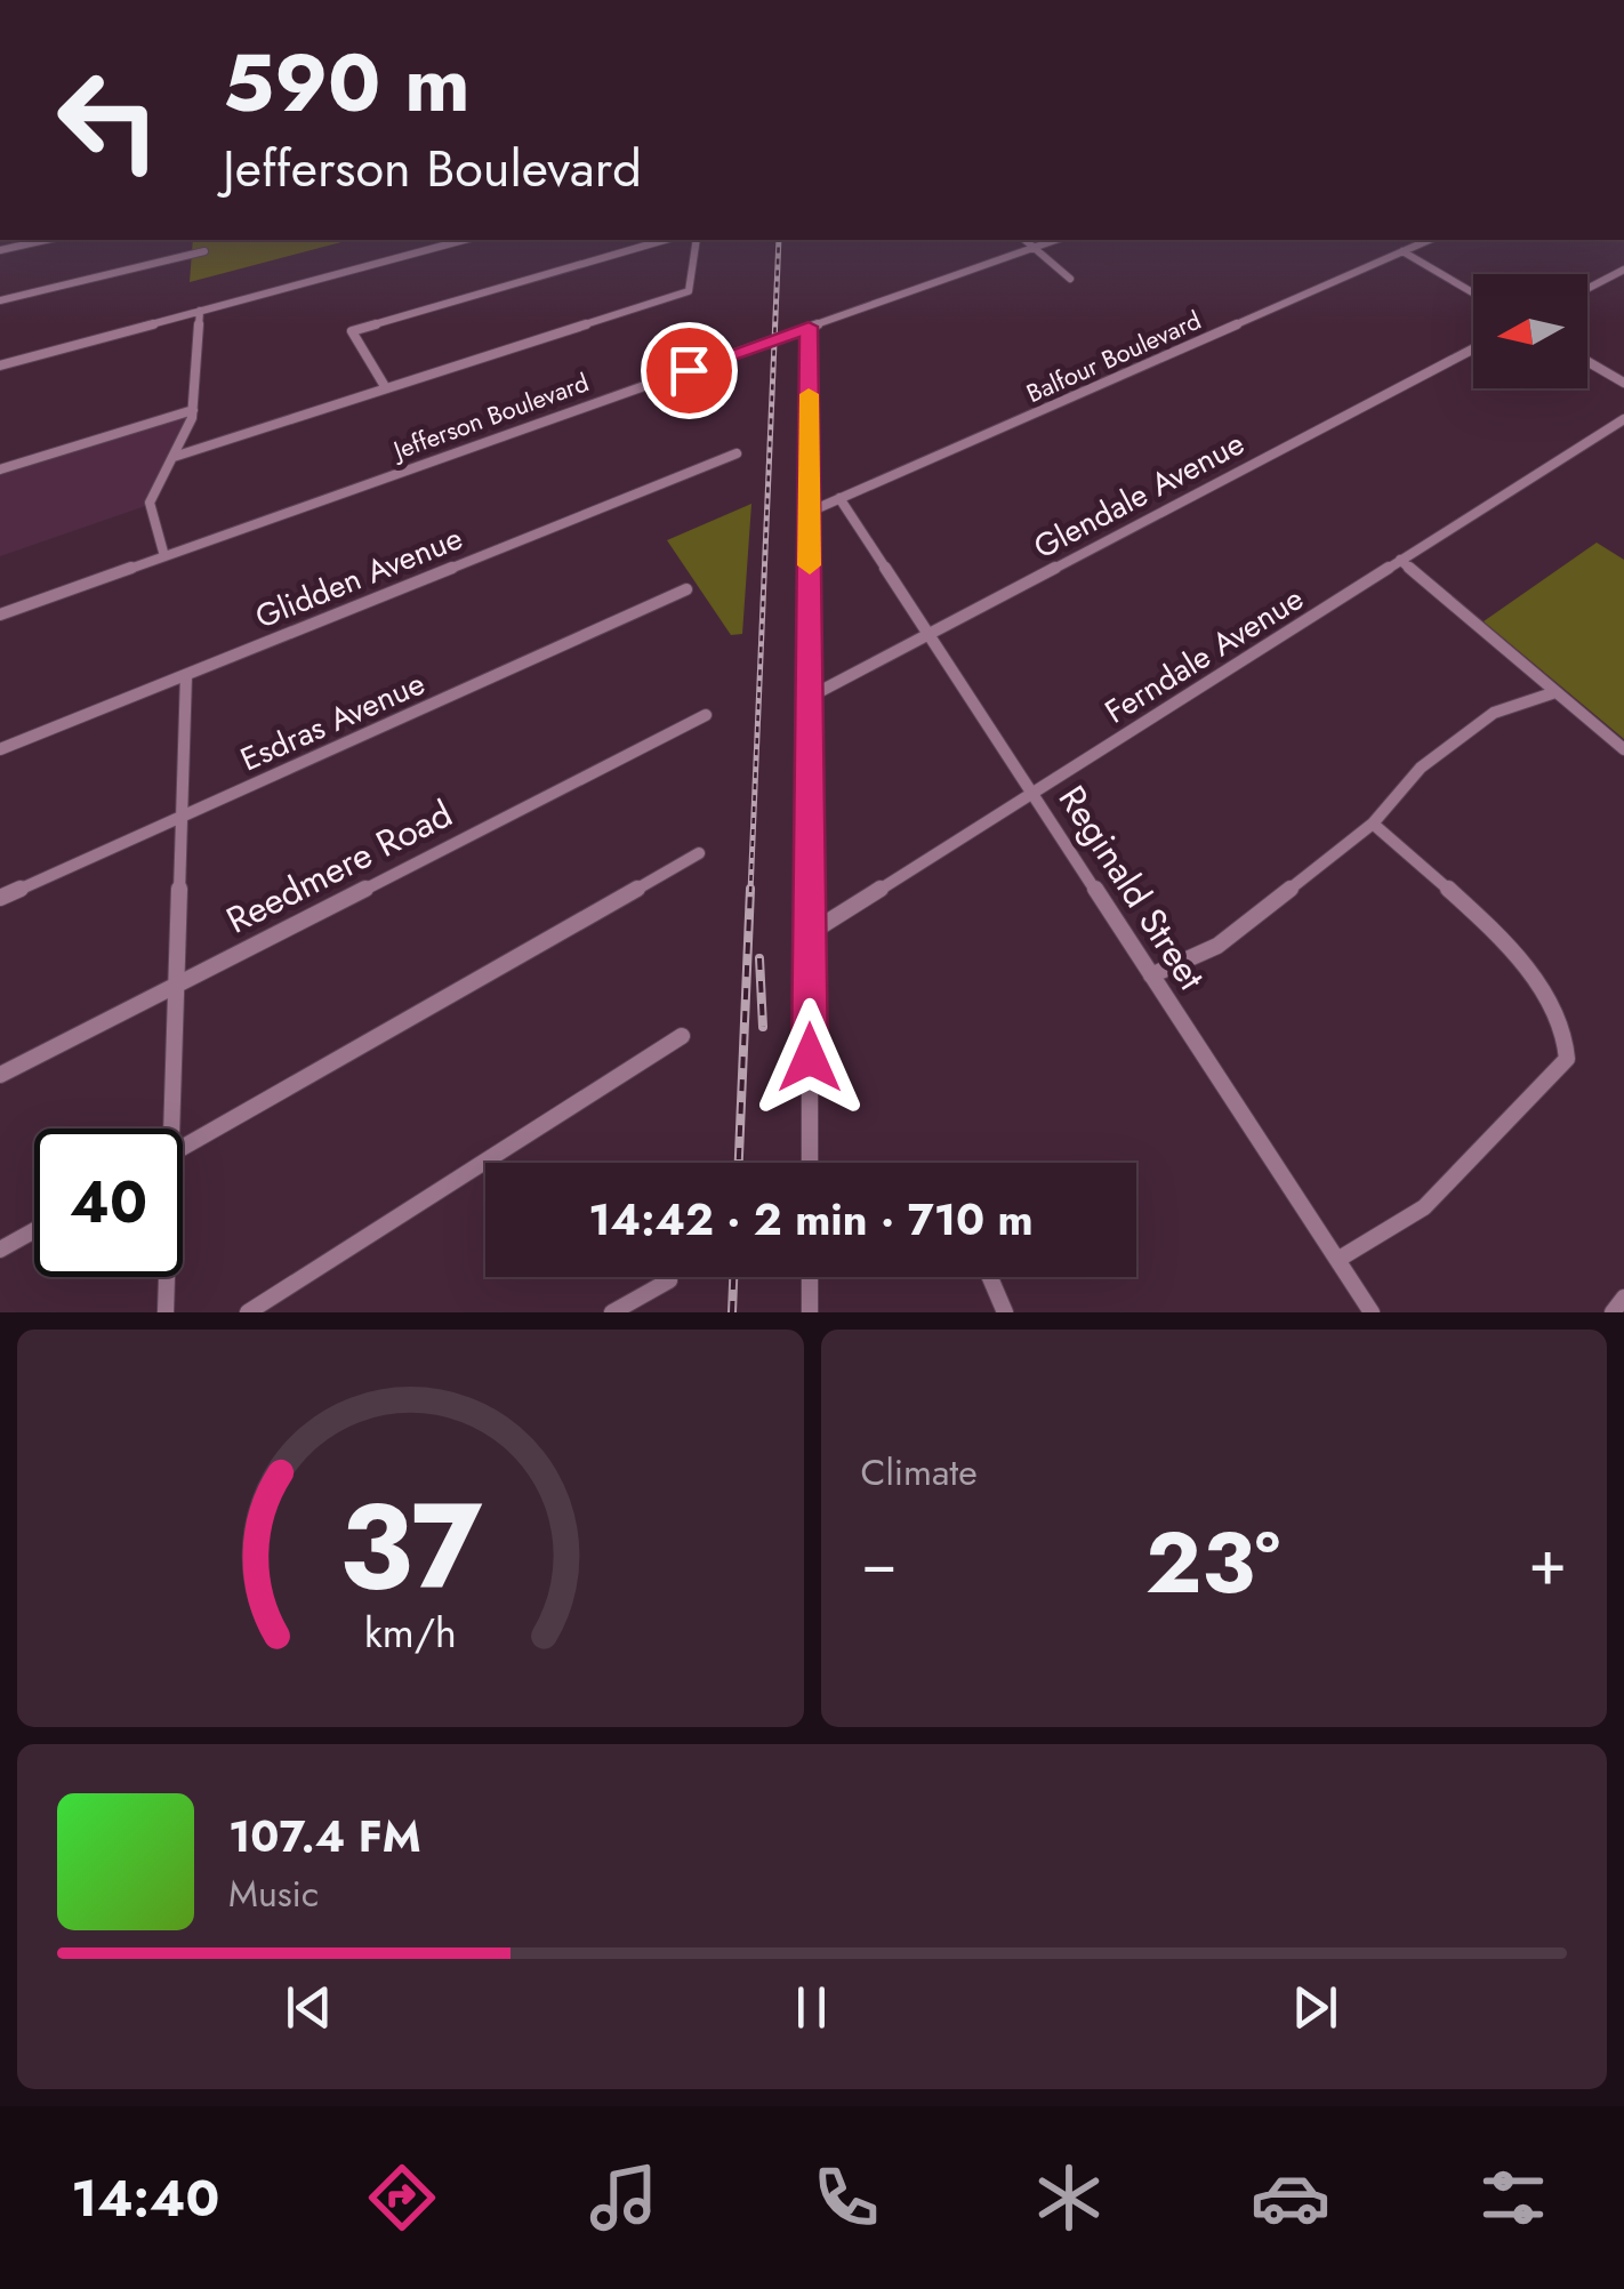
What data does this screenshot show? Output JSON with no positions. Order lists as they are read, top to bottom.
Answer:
{
  "streets": {
    "street": [
      "Balfour Boulevard",
      "Jefferson Boulevard",
      "Glendale Avenue",
      "Glidden Avenue",
      "Ferndale Avenue",
      "Esdras Avenue",
      "Reedmere Road",
      "Reginald Street"
    ]
  },
  "crossings": [
    ["Balfour Boulevard", "Reginald Street"],
    ["Glendale Avenue", "Reginald Street"],
    ["Ferndale Avenue", "Reginald Street"]
  ],
  "north": "left",
  "page": {
    "turn": ["590 m", "Jefferson Boulevard"],
    "limit": "40",
    "trip": "14:42 · 2 min · 710 m",
    "tile": "Climate",
    "heat": ["−", "23°", "+"],
    "song": ["107.4 FM", "Music"],
    "tabs": "14:40",
    "gauge": ["37", "km/h"]
  }
}
